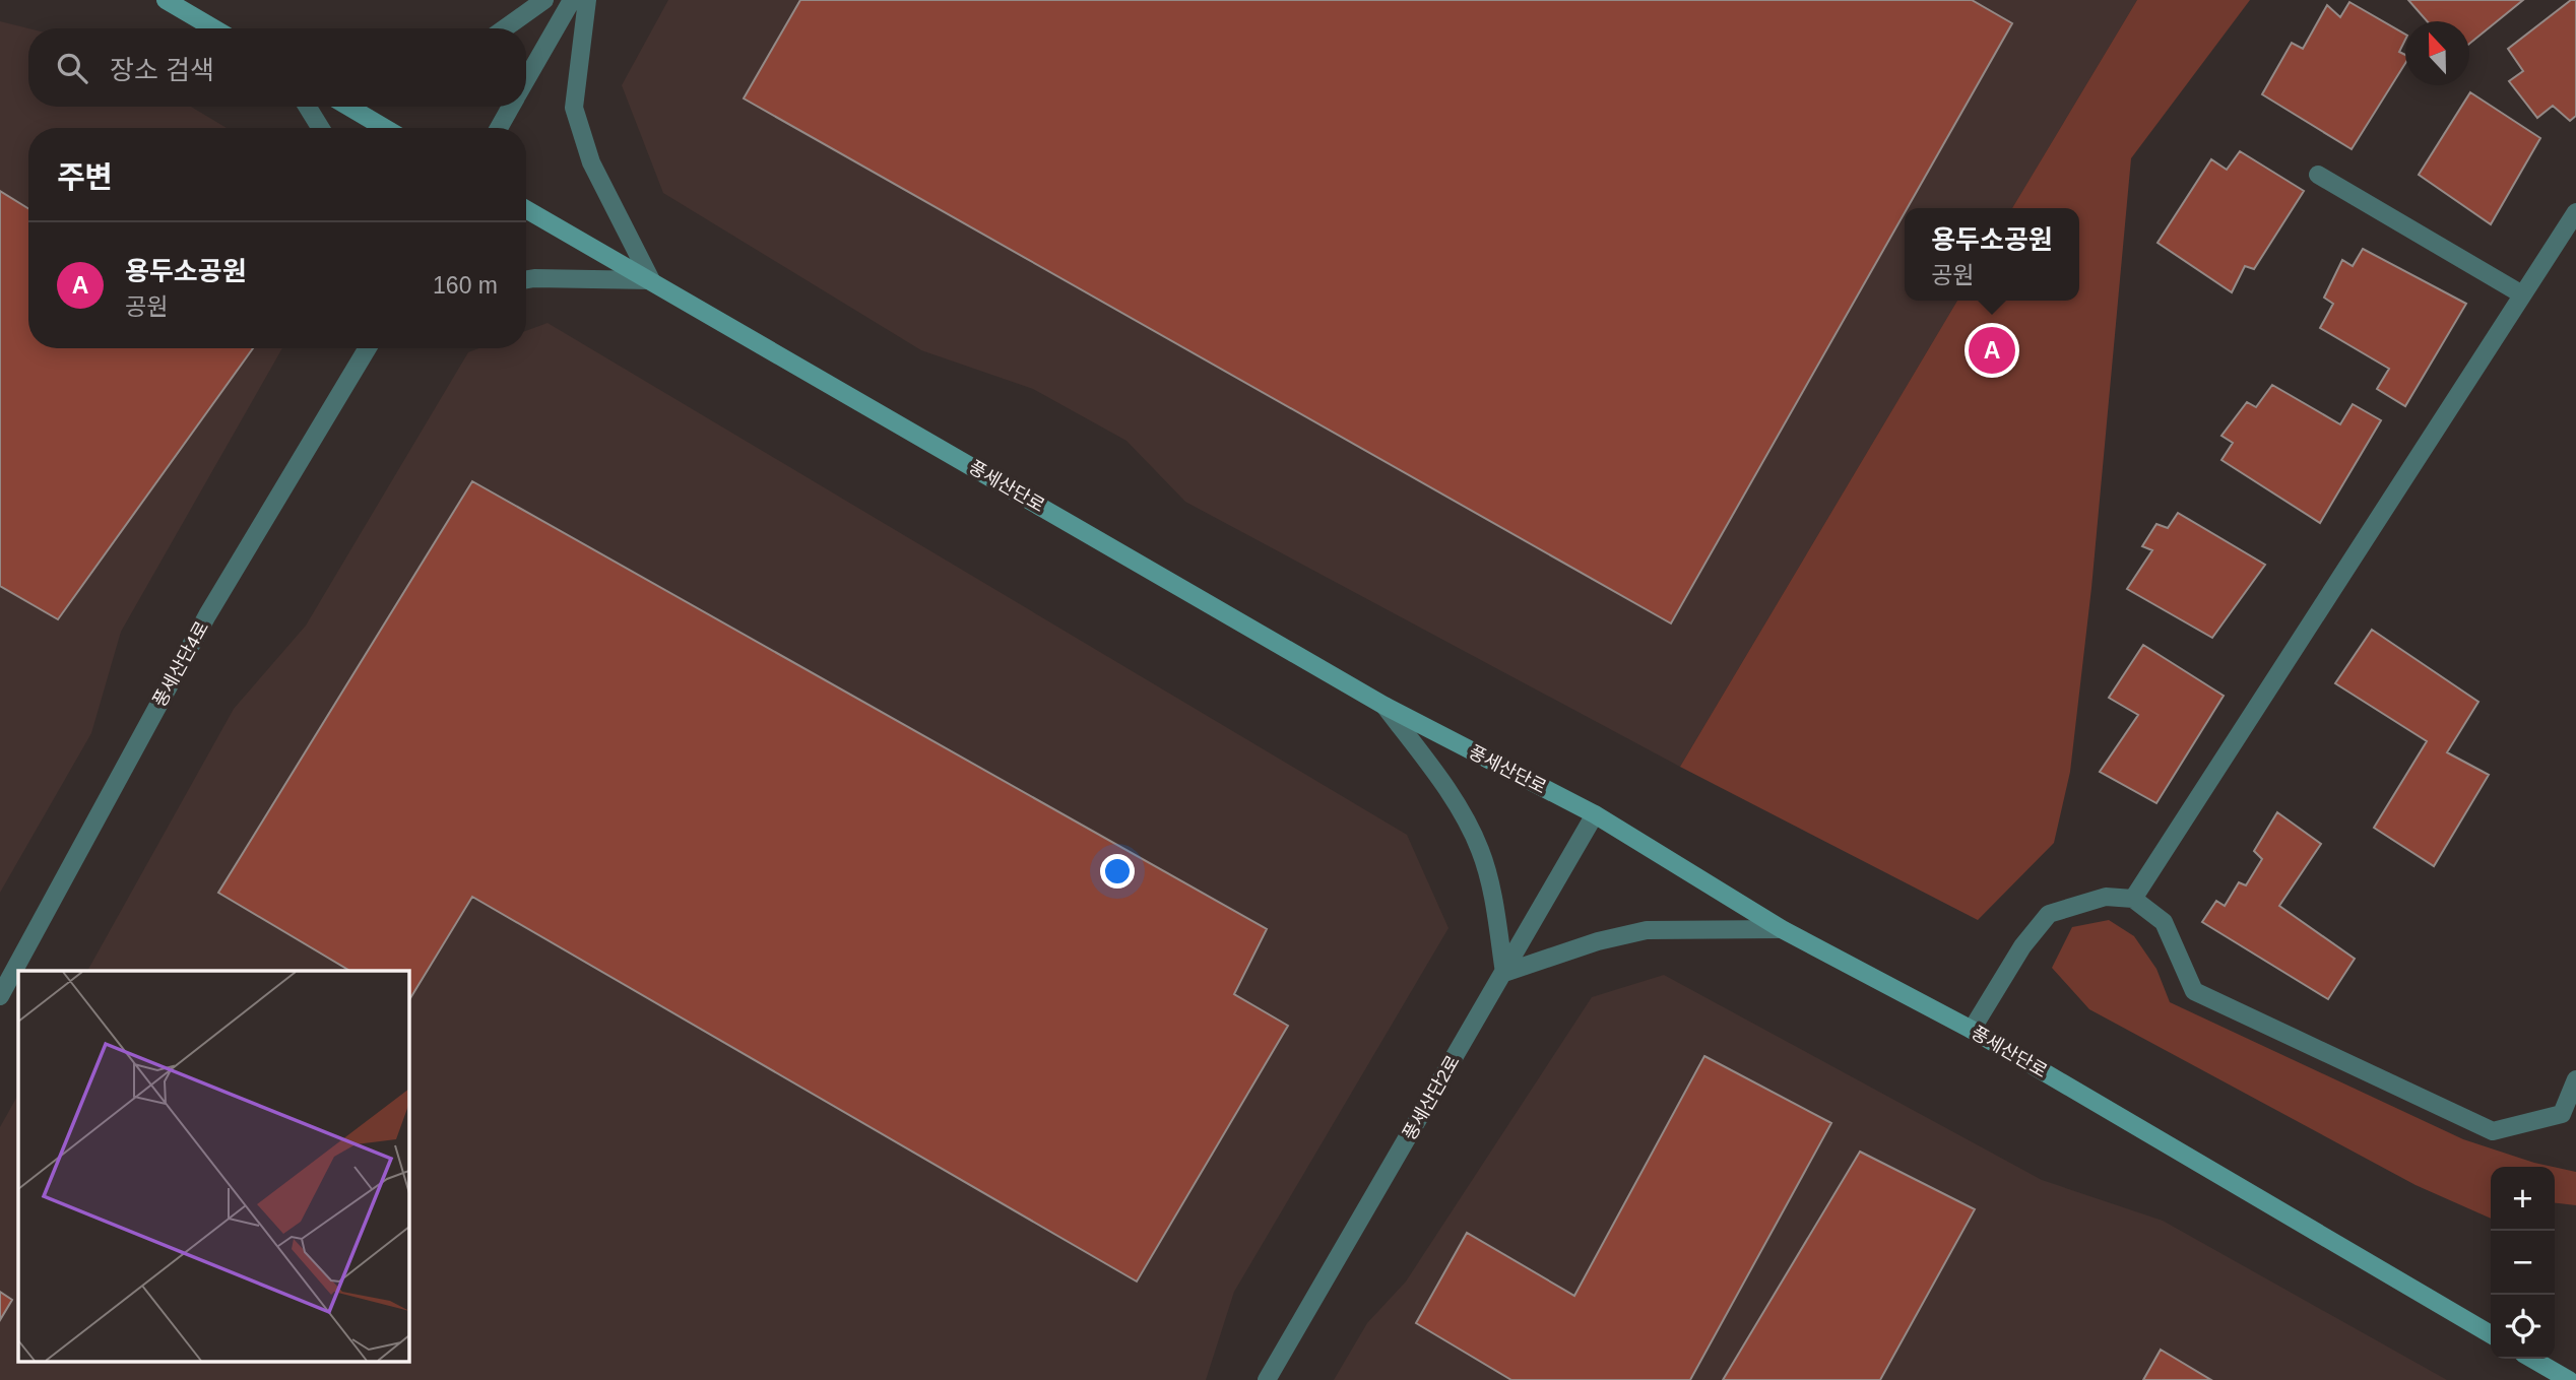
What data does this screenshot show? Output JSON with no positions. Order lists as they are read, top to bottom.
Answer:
{
  "streets": {
    "street": ["풍세산단로", "풍세산단4로", "풍세산단2로"]
  },
  "crossings": [
    ["풍세산단로", "풍세산단2로"]
  ],
  "north": "top",
  "page": {
    "search": "장소 검색",
    "heading": "주변",
    "popup": ["용두소공원", "공원"],
    "list": [
      {
        "mark": "A",
        "name": "용두소공원",
        "note": "공원",
        "value": "160 m"
      }
    ],
    "pins": "A",
    "map_buttons": ["+", "−"]
  }
}
